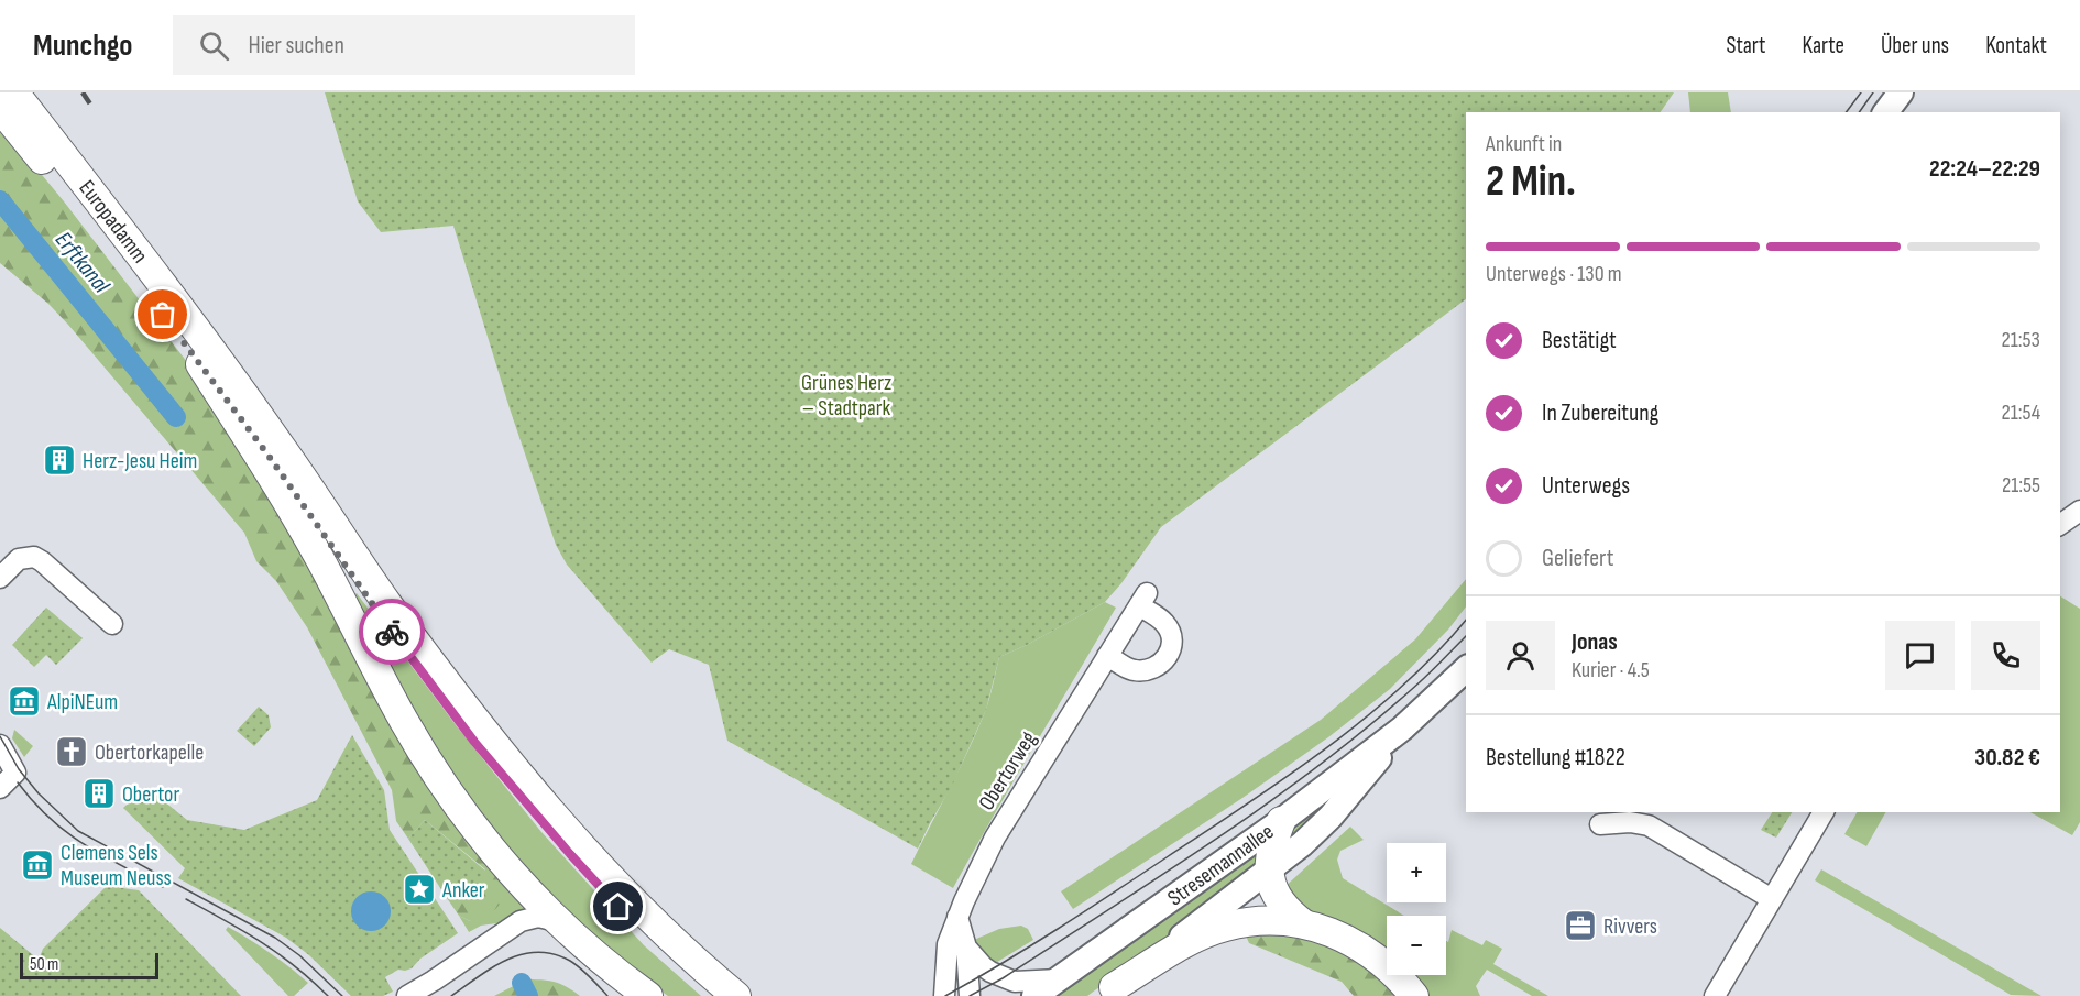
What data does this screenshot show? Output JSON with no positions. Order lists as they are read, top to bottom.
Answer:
{
  "streets": {
    "main road": ["Europadamm"],
    "street": ["Obertorweg", "Stresemannallee"]
  },
  "water": ["Erftkanal"],
  "parks": ["Grünes Herz – Stadtpark"],
  "places": {
    "building": ["Herz-Jesu Heim", "Obertor"],
    "museum": ["AlpiNEum", "Clemens Sels Museum Neuss"],
    "church": ["Obertorkapelle"],
    "place": ["Anker"],
    "office": ["Rivvers"]
  },
  "scale_bar": "50 m",
  "page": {
    "header": "Munchgo",
    "search": "Hier suchen",
    "nav": [
      "Start",
      "Karte",
      "Über uns",
      "Kontakt"
    ],
    "heading": ["2 Min.", "Ankunft in", "22:24–22:29"],
    "panel": [
      "Jonas",
      "Kurier · 4.5",
      "Bestellung #1822",
      "30.82 €"
    ],
    "bar": "Unterwegs · 130 m",
    "list": [
      ["Bestätigt", "21:53"],
      ["In Zubereitung", "21:54"],
      ["Unterwegs", "21:55"],
      "Geliefert"
    ],
    "map_buttons": ["+", "−"],
    "scale": "50 m"
  }
}
